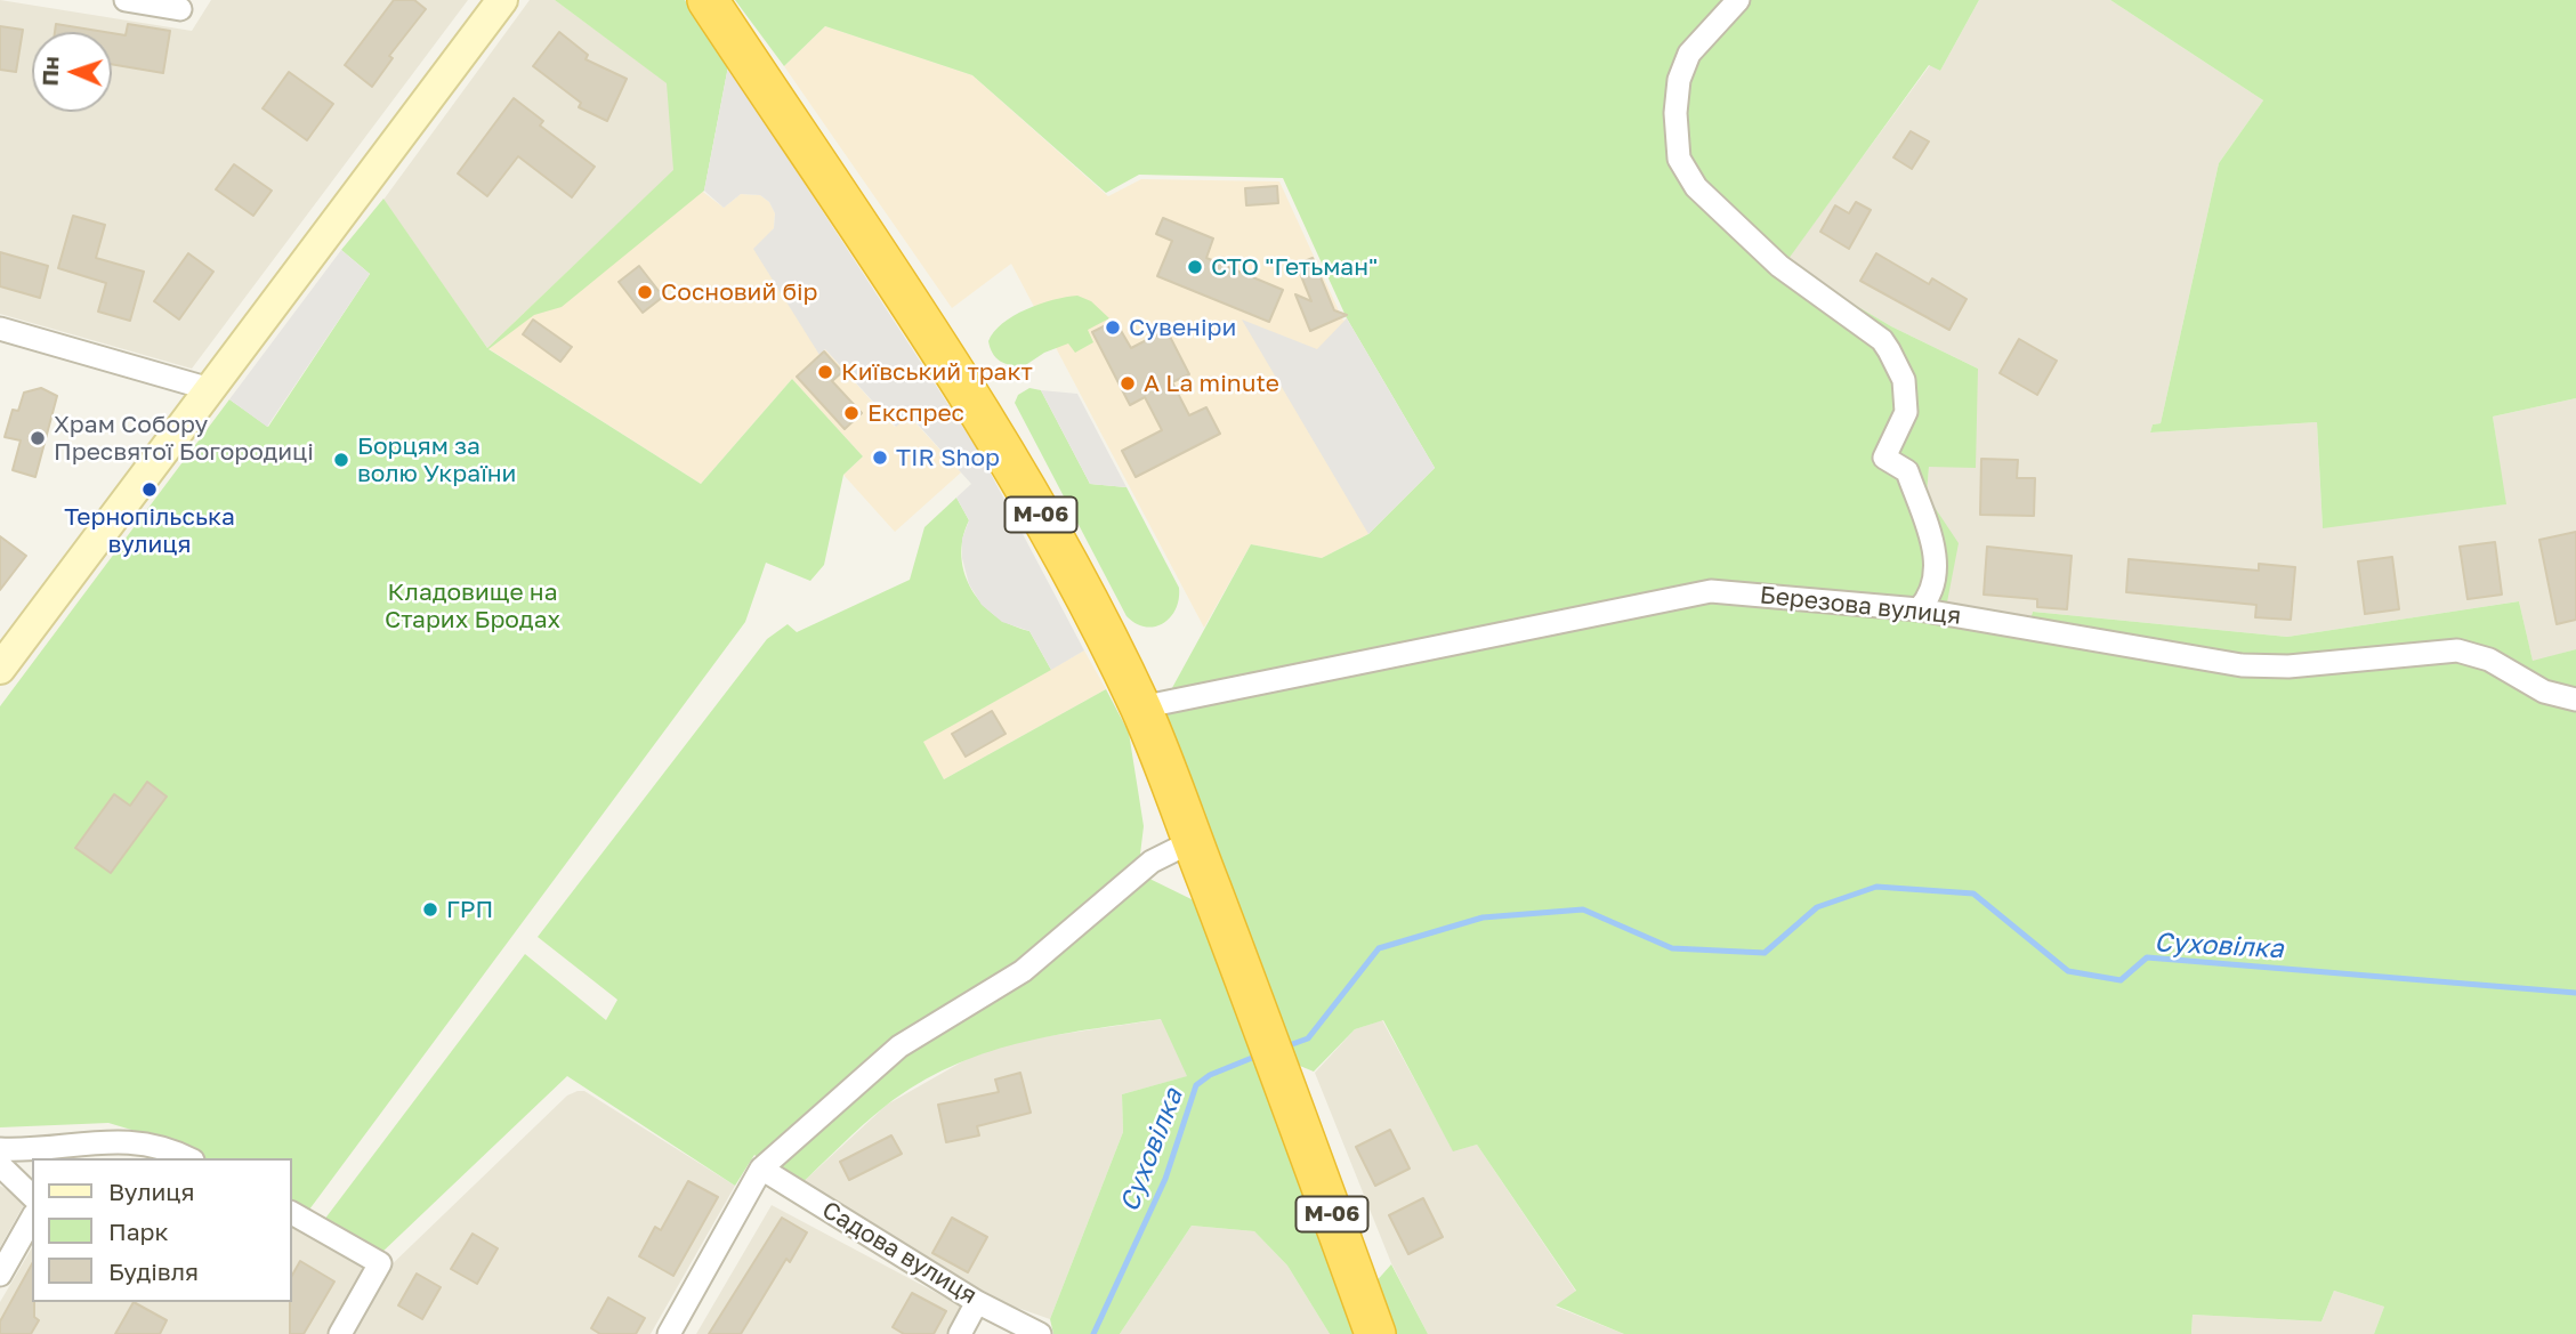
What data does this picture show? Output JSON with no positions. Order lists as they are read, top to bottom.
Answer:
{
  "streets": {
    "highway": ["М-06"],
    "street": ["Березова вулиця", "Садова вулиця"]
  },
  "crossings": [
    ["М-06", "Березова вулиця"]
  ],
  "water": ["Суховілка"],
  "parks": ["Кладовище на Старих Бродах"],
  "places": [
    "СТО \"Гетьман\"",
    "Сосновий бір",
    "Сувеніри",
    "Київський тракт",
    "A La minute",
    "Експрес",
    "Храм Собору Пресвятої Богородиці",
    "TIR Shop",
    "Борцям за волю України",
    "Тернопільська вулиця",
    "ГРП"
  ],
  "legend": ["Вулиця", "Парк", "Будівля"],
  "north": "left"
}
